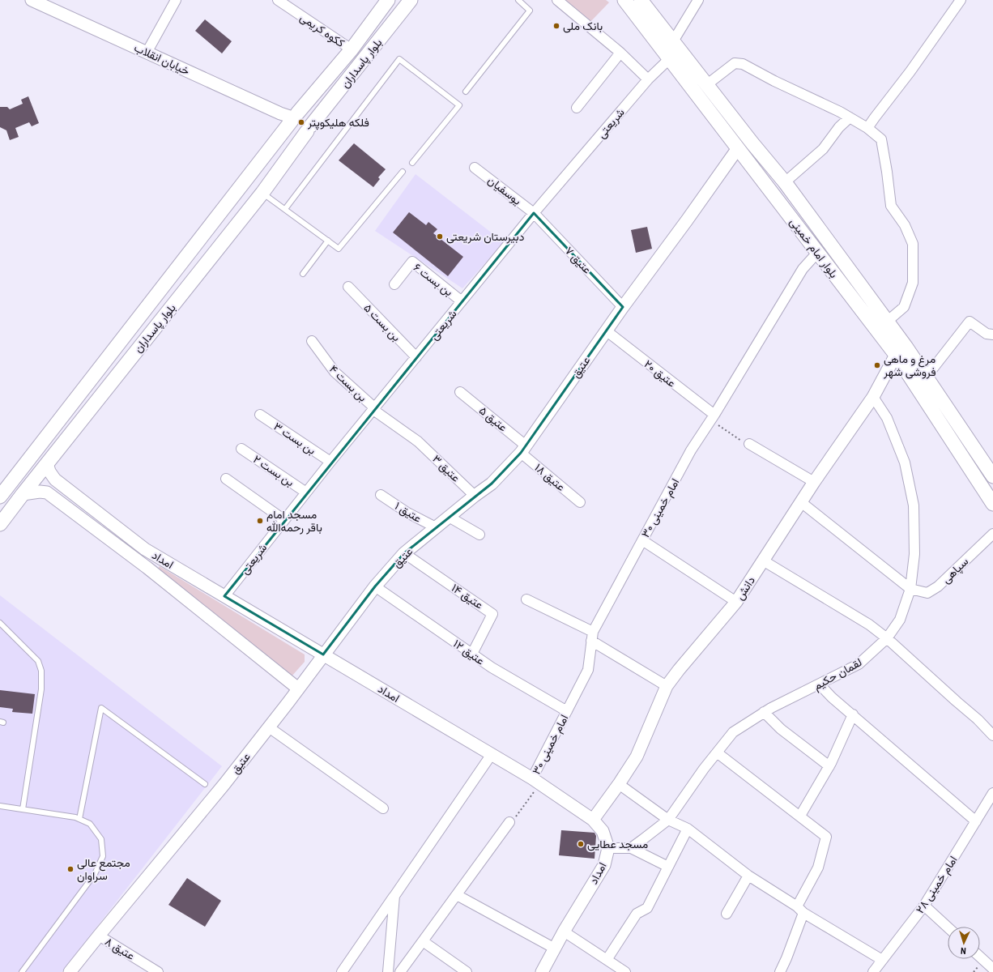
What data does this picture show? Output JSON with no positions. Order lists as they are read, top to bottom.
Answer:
{
  "streets": {
    "main road": ["بلوار پاسداران", "بلوار امام خمینی"],
    "street": [
      "ککوه کریمی",
      "خیابان انقلاب",
      "شریعتی",
      "یوسفیان",
      "عتیق ۷",
      "بن بست ۶",
      "بن بست ۵",
      "عتیق",
      "عتیق ۲۰",
      "بن بست ۴",
      "عتیق ۵",
      "بن بست ۳",
      "عتیق ۳",
      "بن بست ۲",
      "عتیق ۱۸",
      "امام خمینی ۳۰",
      "عتیق ۱",
      "امداد",
      "سپاهی",
      "دانش",
      "عتیق ۱۴",
      "عتیق ۱۲",
      "لقمان حکیم",
      "امام خمینی ۲۸",
      "عتیق ۸"
    ]
  },
  "crossings": [
    ["ککوه کریمی", "بلوار پاسداران"],
    ["خیابان انقلاب", "بلوار پاسداران"],
    ["بلوار پاسداران", "امداد"],
    ["شریعتی", "یوسفیان"],
    ["شریعتی", "بلوار امام خمینی"],
    ["شریعتی", "عتیق ۷"],
    ["شریعتی", "بن بست ۶"],
    ["شریعتی", "بن بست ۵"],
    ["شریعتی", "بن بست ۴"],
    ["شریعتی", "بن بست ۳"],
    ["شریعتی", "بن بست ۲"],
    ["شریعتی", "امداد"],
    ["یوسفیان", "عتیق ۷"],
    ["بلوار امام خمینی", "عتیق"],
    ["بلوار امام خمینی", "امام خمینی ۳۰"],
    ["بلوار امام خمینی", "دانش"],
    ["عتیق ۷", "عتیق"],
    ["عتیق", "عتیق ۲۰"],
    ["عتیق", "عتیق ۵"],
    ["عتیق", "عتیق ۳"],
    ["عتیق", "عتیق ۱۸"],
    ["عتیق", "عتیق ۱"],
    ["عتیق", "امداد"],
    ["عتیق", "عتیق ۱۴"],
    ["عتیق", "عتیق ۱۲"],
    ["عتیق", "عتیق ۸"],
    ["عتیق ۲۰", "امام خمینی ۳۰"],
    ["بن بست ۴", "عتیق ۳"],
    ["عتیق ۵", "عتیق ۱۸"],
    ["امام خمینی ۳۰", "امداد"],
    ["امام خمینی ۳۰", "عتیق ۱۲"],
    ["امداد", "دانش"],
    ["سپاهی", "لقمان حکیم"],
    ["دانش", "لقمان حکیم"],
    ["عتیق ۱۴", "عتیق ۱۲"]
  ],
  "places": [
    "بانک ملی",
    "فلکه هلیکوپتر",
    "دبیرستان شریعتی",
    "مرغ و ماهی فروشی شهر",
    "مسجد امام باقر رحمه‌الله",
    "مسجد عطایی",
    "مجتمع عالی سراوان"
  ],
  "north": "bottom"
}
